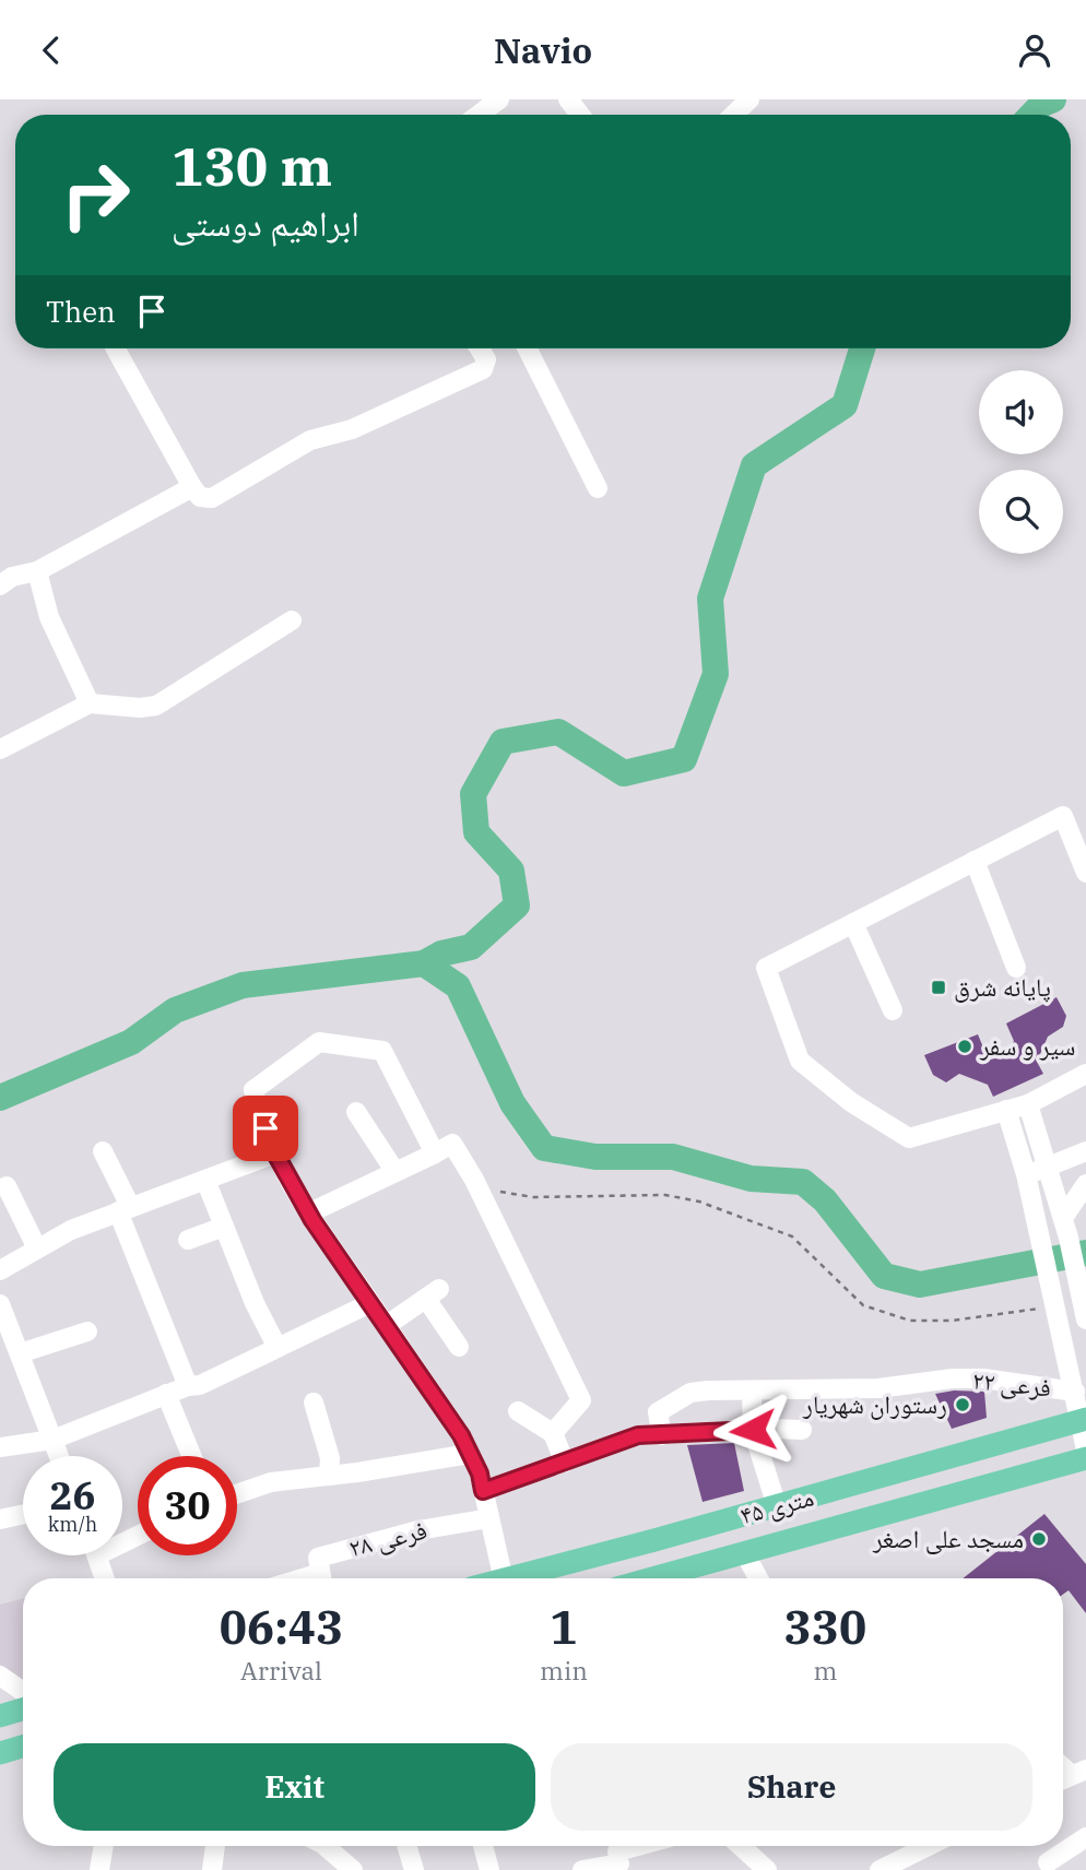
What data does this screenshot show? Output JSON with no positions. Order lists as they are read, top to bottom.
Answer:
{
  "streets": {
    "main road": ["۴۵ متری"],
    "street": ["فرعی ۲۲", "فرعی ۲۸"]
  },
  "places": {
    "transit": ["پایانه شرق"],
    "other": ["سیر و سفر", "رستوران شهریار", "مسجد علی اصغر"]
  },
  "page": {
    "header": "Navio",
    "turn": ["130 m", "ابراهیم دوستی"],
    "then": "Then",
    "speed": "26 km/h",
    "limit": "30",
    "eta": [
      "06:43",
      "Arrival",
      "1",
      "min",
      "330",
      "m"
    ],
    "buttons": ["Exit", "Share"]
  }
}
